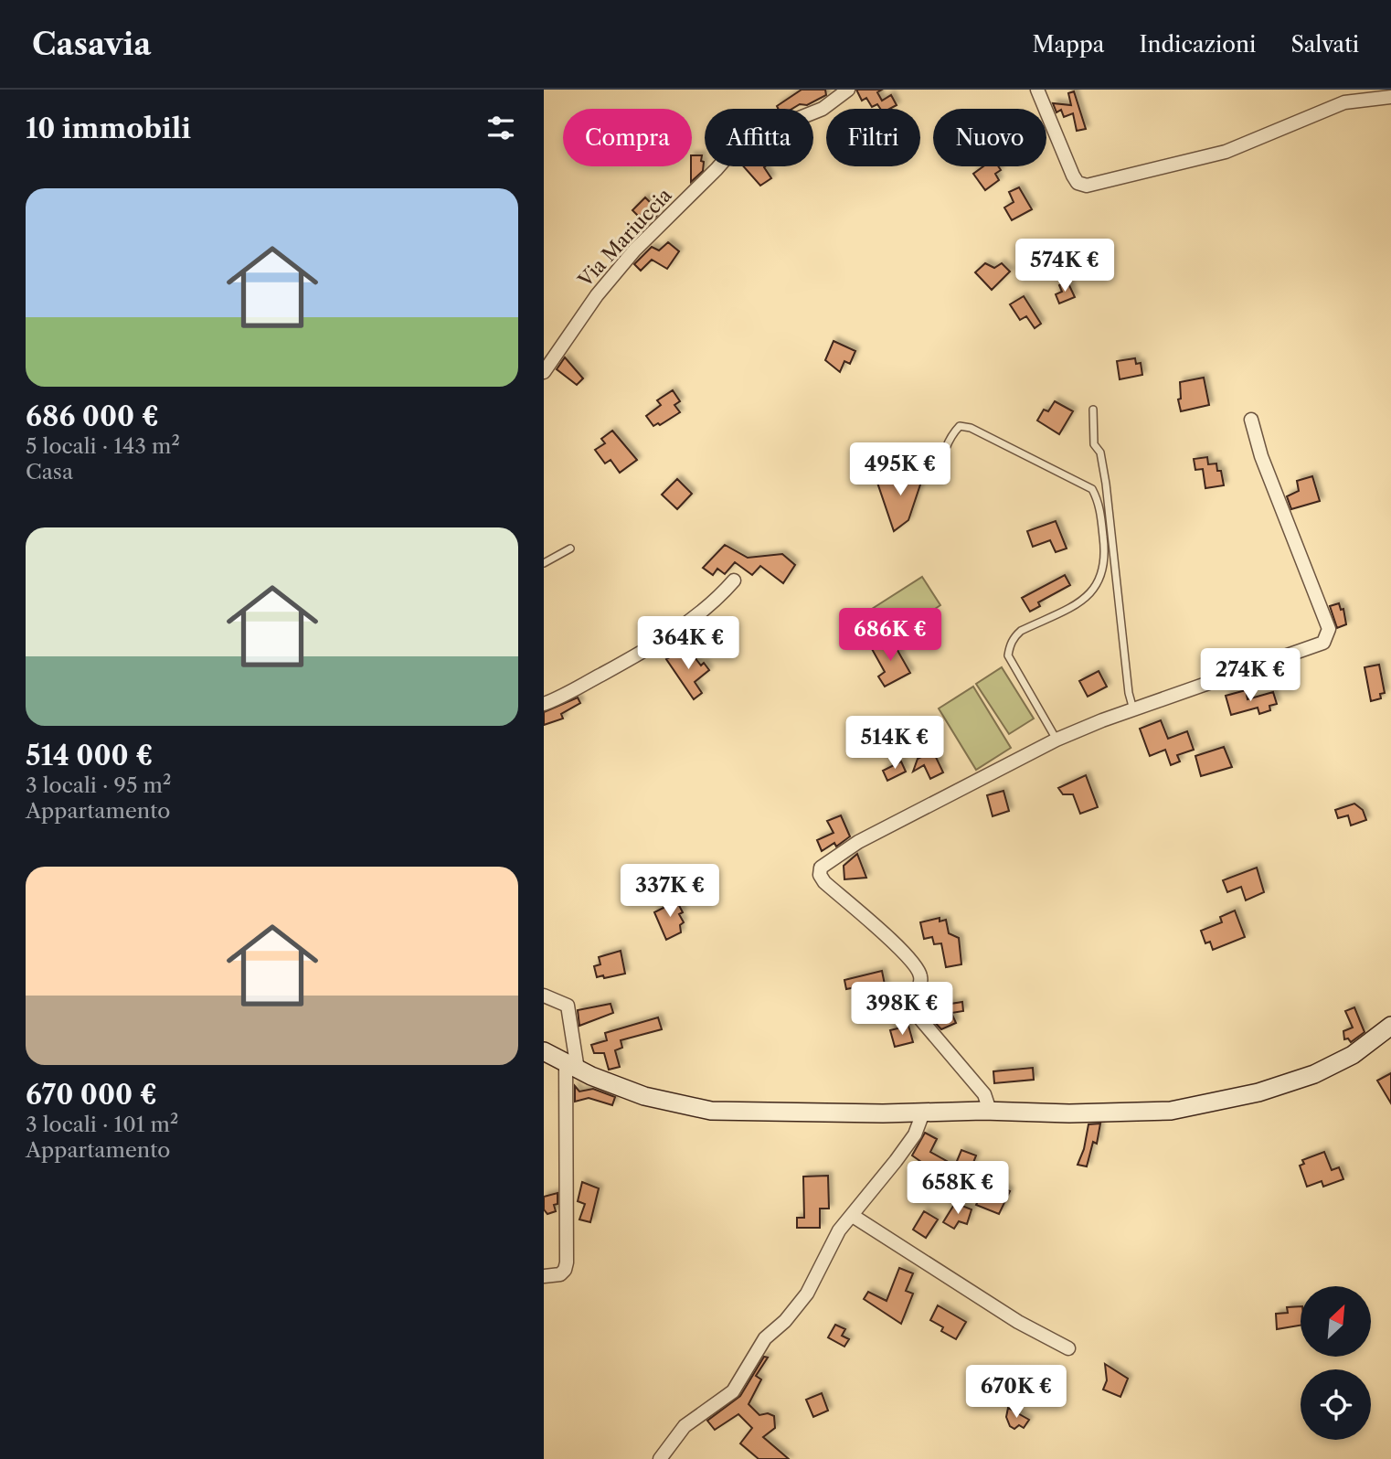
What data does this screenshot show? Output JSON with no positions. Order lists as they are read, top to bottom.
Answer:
{
  "streets": {
    "street": ["Via Mariuccia"]
  },
  "north": "top right",
  "page": {
    "header": "Casavia",
    "nav": ["Mappa", "Indicazioni", "Salvati"],
    "heading": "10 immobili",
    "chip": [
      "Compra",
      "Affitta",
      "Filtri",
      "Nuovo"
    ],
    "list": [
      {
        "name": "686 000 €",
        "note": "5 locali · 143 m² · Casa"
      },
      {
        "name": "514 000 €",
        "note": "3 locali · 95 m² · Appartamento"
      },
      {
        "name": "670 000 €",
        "note": "3 locali · 101 m² · Appartamento"
      }
    ],
    "price": [
      "574K €",
      "495K €",
      "686K €",
      "364K €",
      "274K €",
      "514K €",
      "337K €",
      "398K €",
      "658K €",
      "670K €"
    ]
  }
}
